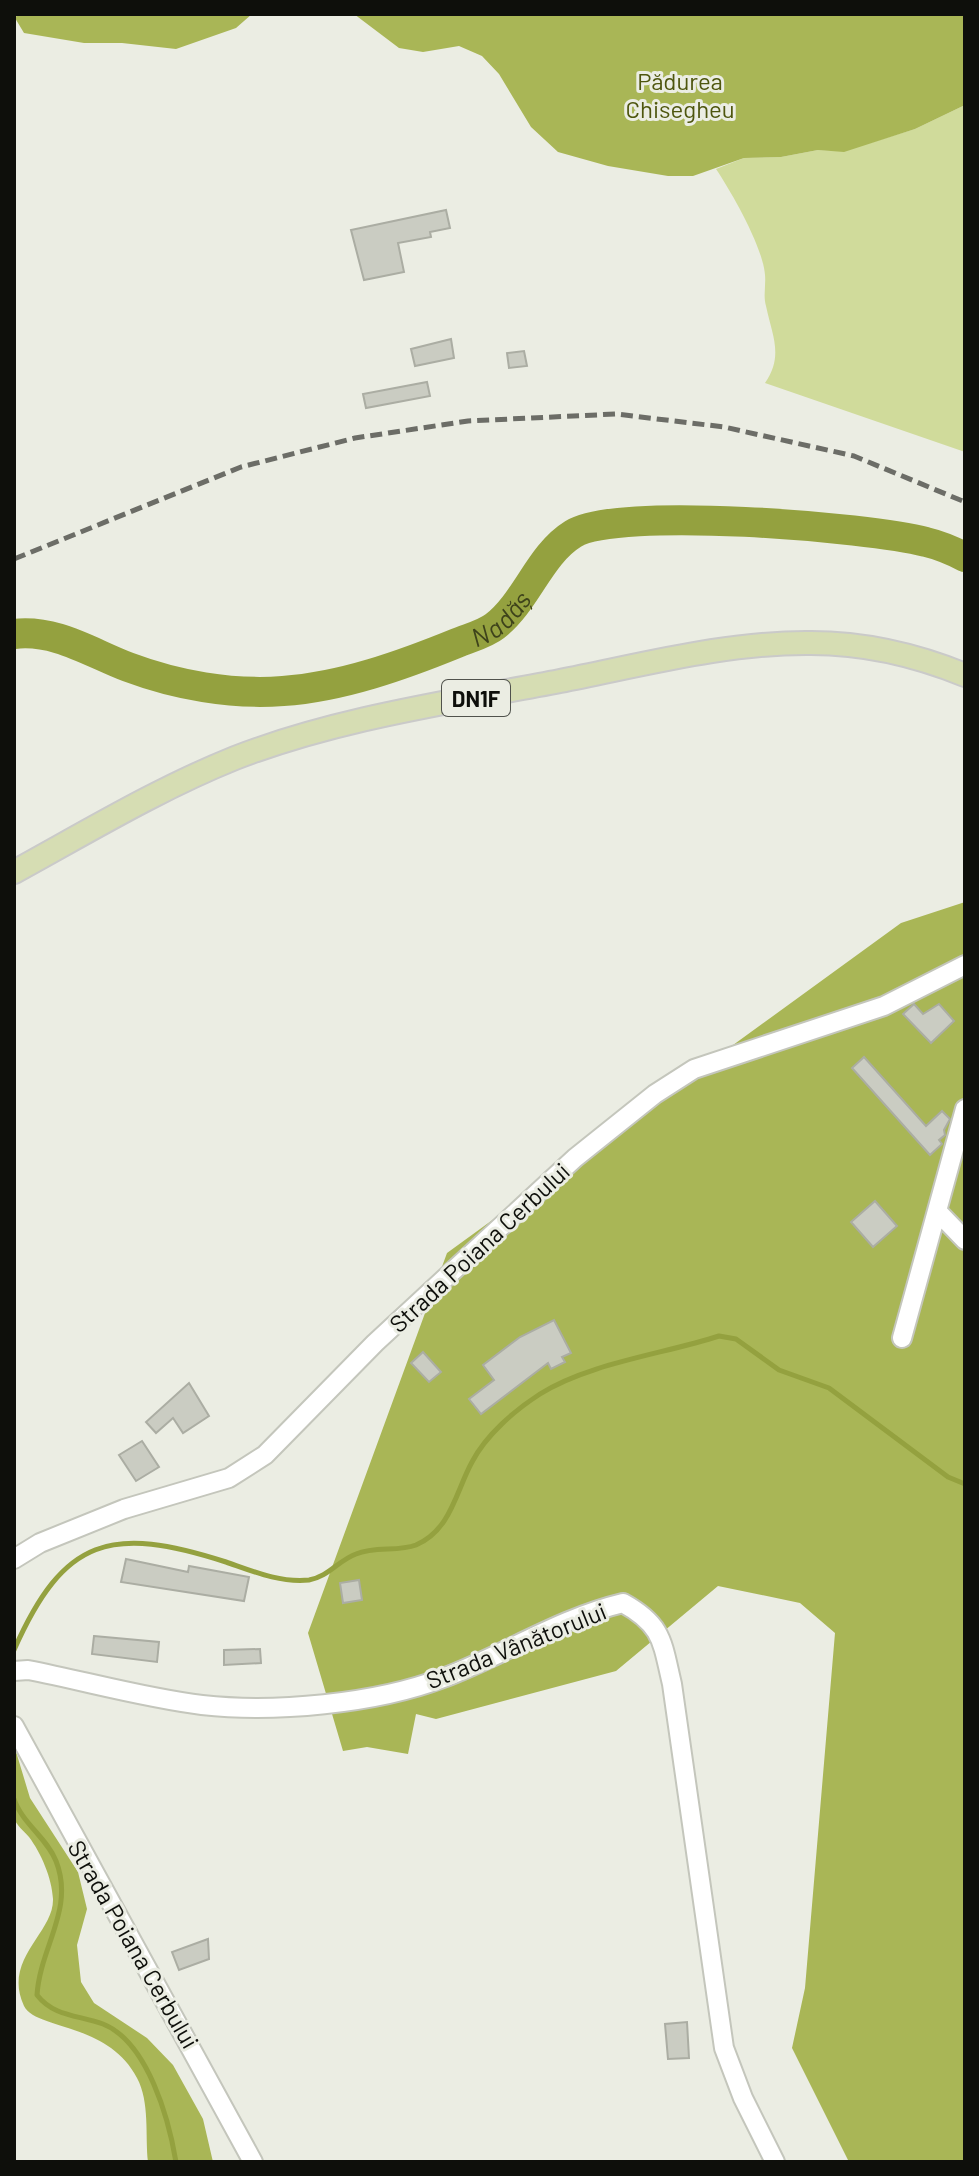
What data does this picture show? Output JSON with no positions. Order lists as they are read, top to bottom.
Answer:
{
  "streets": {
    "main road": ["DN1F"],
    "street": ["Strada Poiana Cerbului", "Strada Vânătorului"]
  },
  "water": ["Nadăș"],
  "parks": ["Pădurea Chisegheu"]
}
